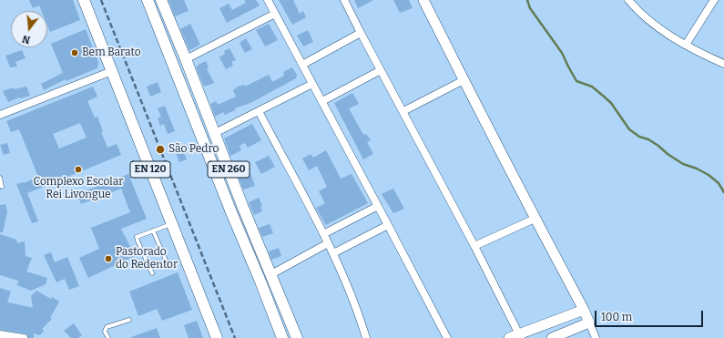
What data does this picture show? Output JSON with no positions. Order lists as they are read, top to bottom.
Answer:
{
  "streets": {
    "main road": ["EN 120", "EN 260"]
  },
  "places": [
    "Bem Barato",
    "São Pedro",
    "Complexo Escolar Rei Livongue",
    "Pastorado do Redentor"
  ],
  "scale_bar": "100 m",
  "north": "bottom"
}
